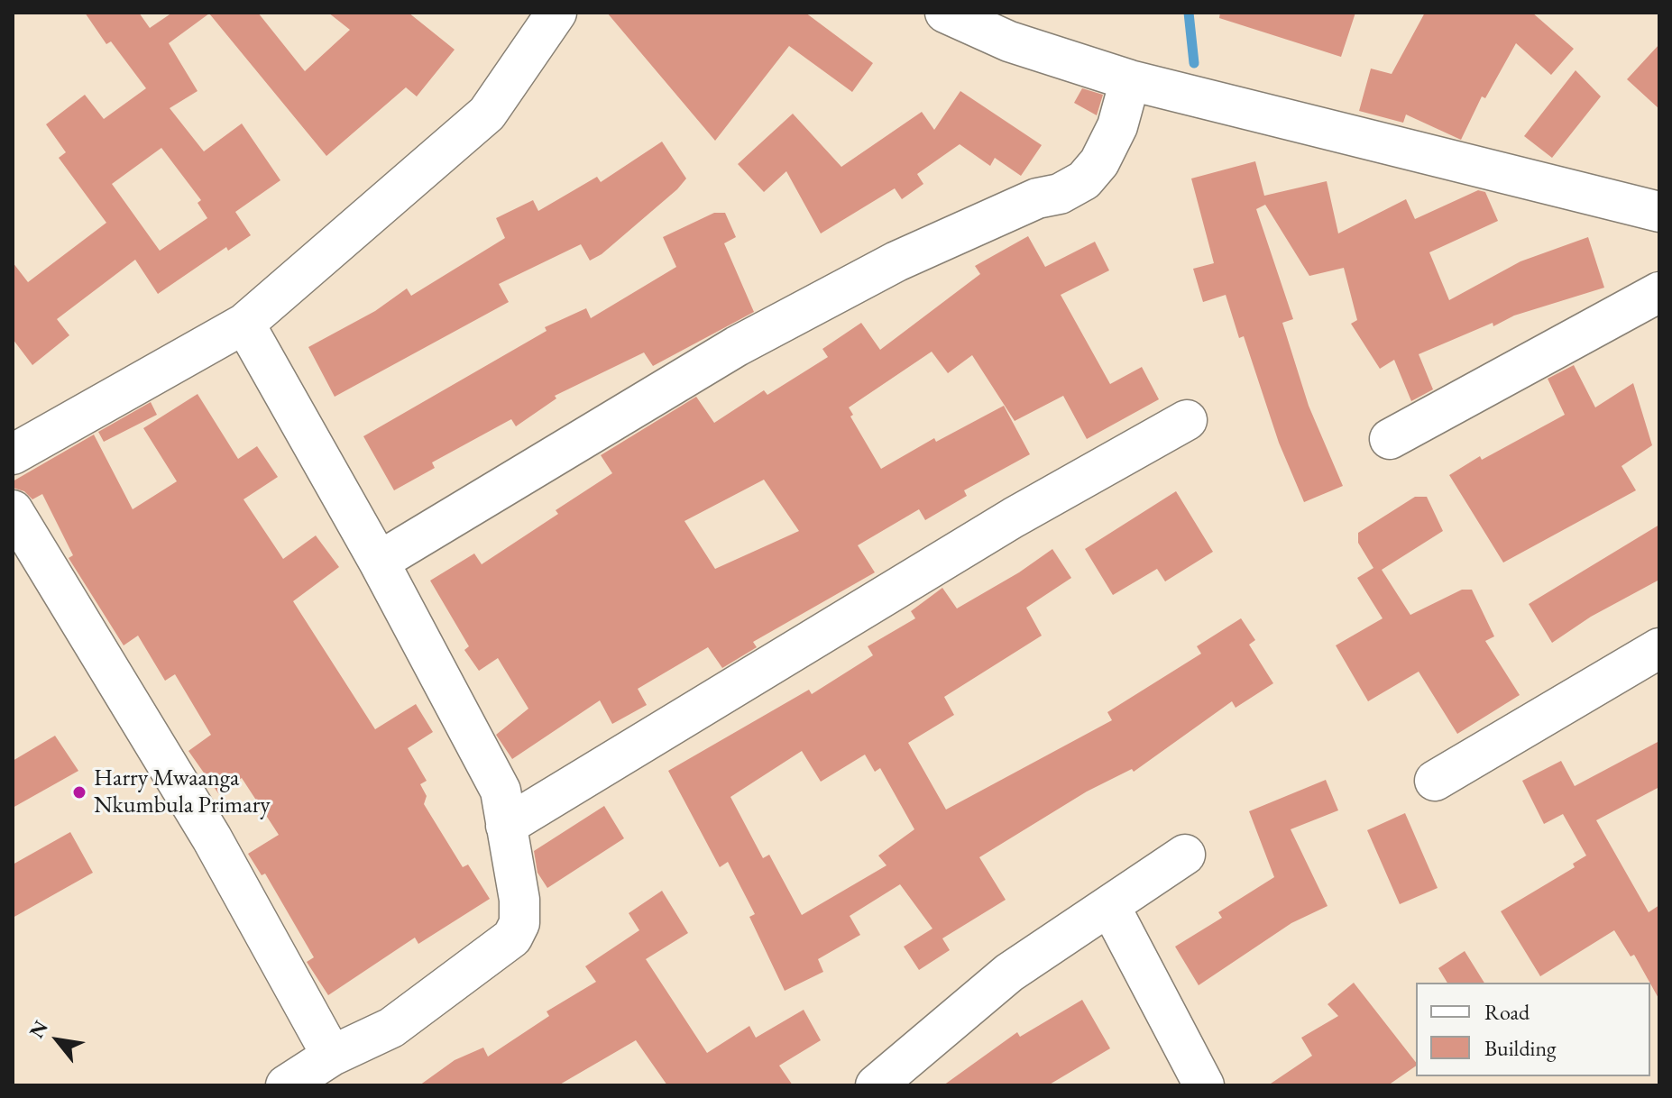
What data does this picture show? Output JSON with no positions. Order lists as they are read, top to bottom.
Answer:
{
  "places": ["Harry Mwaanga Nkumbula Primary"],
  "legend": ["Road", "Building"],
  "north": "top left"
}
